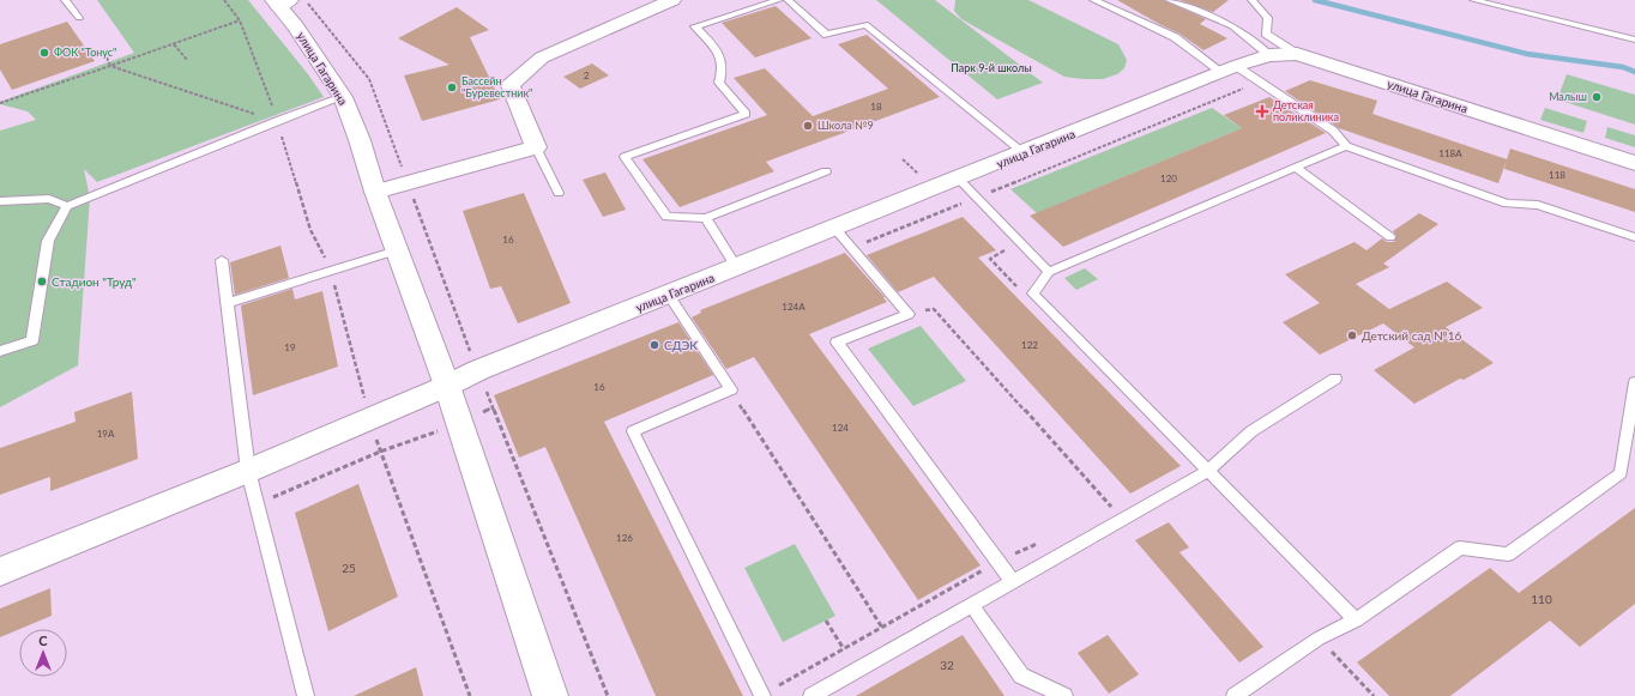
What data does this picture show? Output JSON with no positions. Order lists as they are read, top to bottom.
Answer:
{
  "streets": {
    "main road": ["улица Гагарина"]
  },
  "parks": ["Парк 9-й школы"],
  "places": {
    "other": [
      "ФОК \"Тонус\"",
      "Бассейн \"Буревестник\"",
      "Малыш",
      "Школа №9",
      "Стадион \"Труд\"",
      "Детский сад №16",
      "СДЭК"
    ],
    "health": ["Детская поликлиника"]
  },
  "house_numbers": [
    "2",
    "18",
    "118А",
    "118",
    "120",
    "16",
    "124А",
    "122",
    "19",
    "16",
    "124",
    "19А",
    "126",
    "25",
    "110",
    "32"
  ],
  "north": "top"
}
